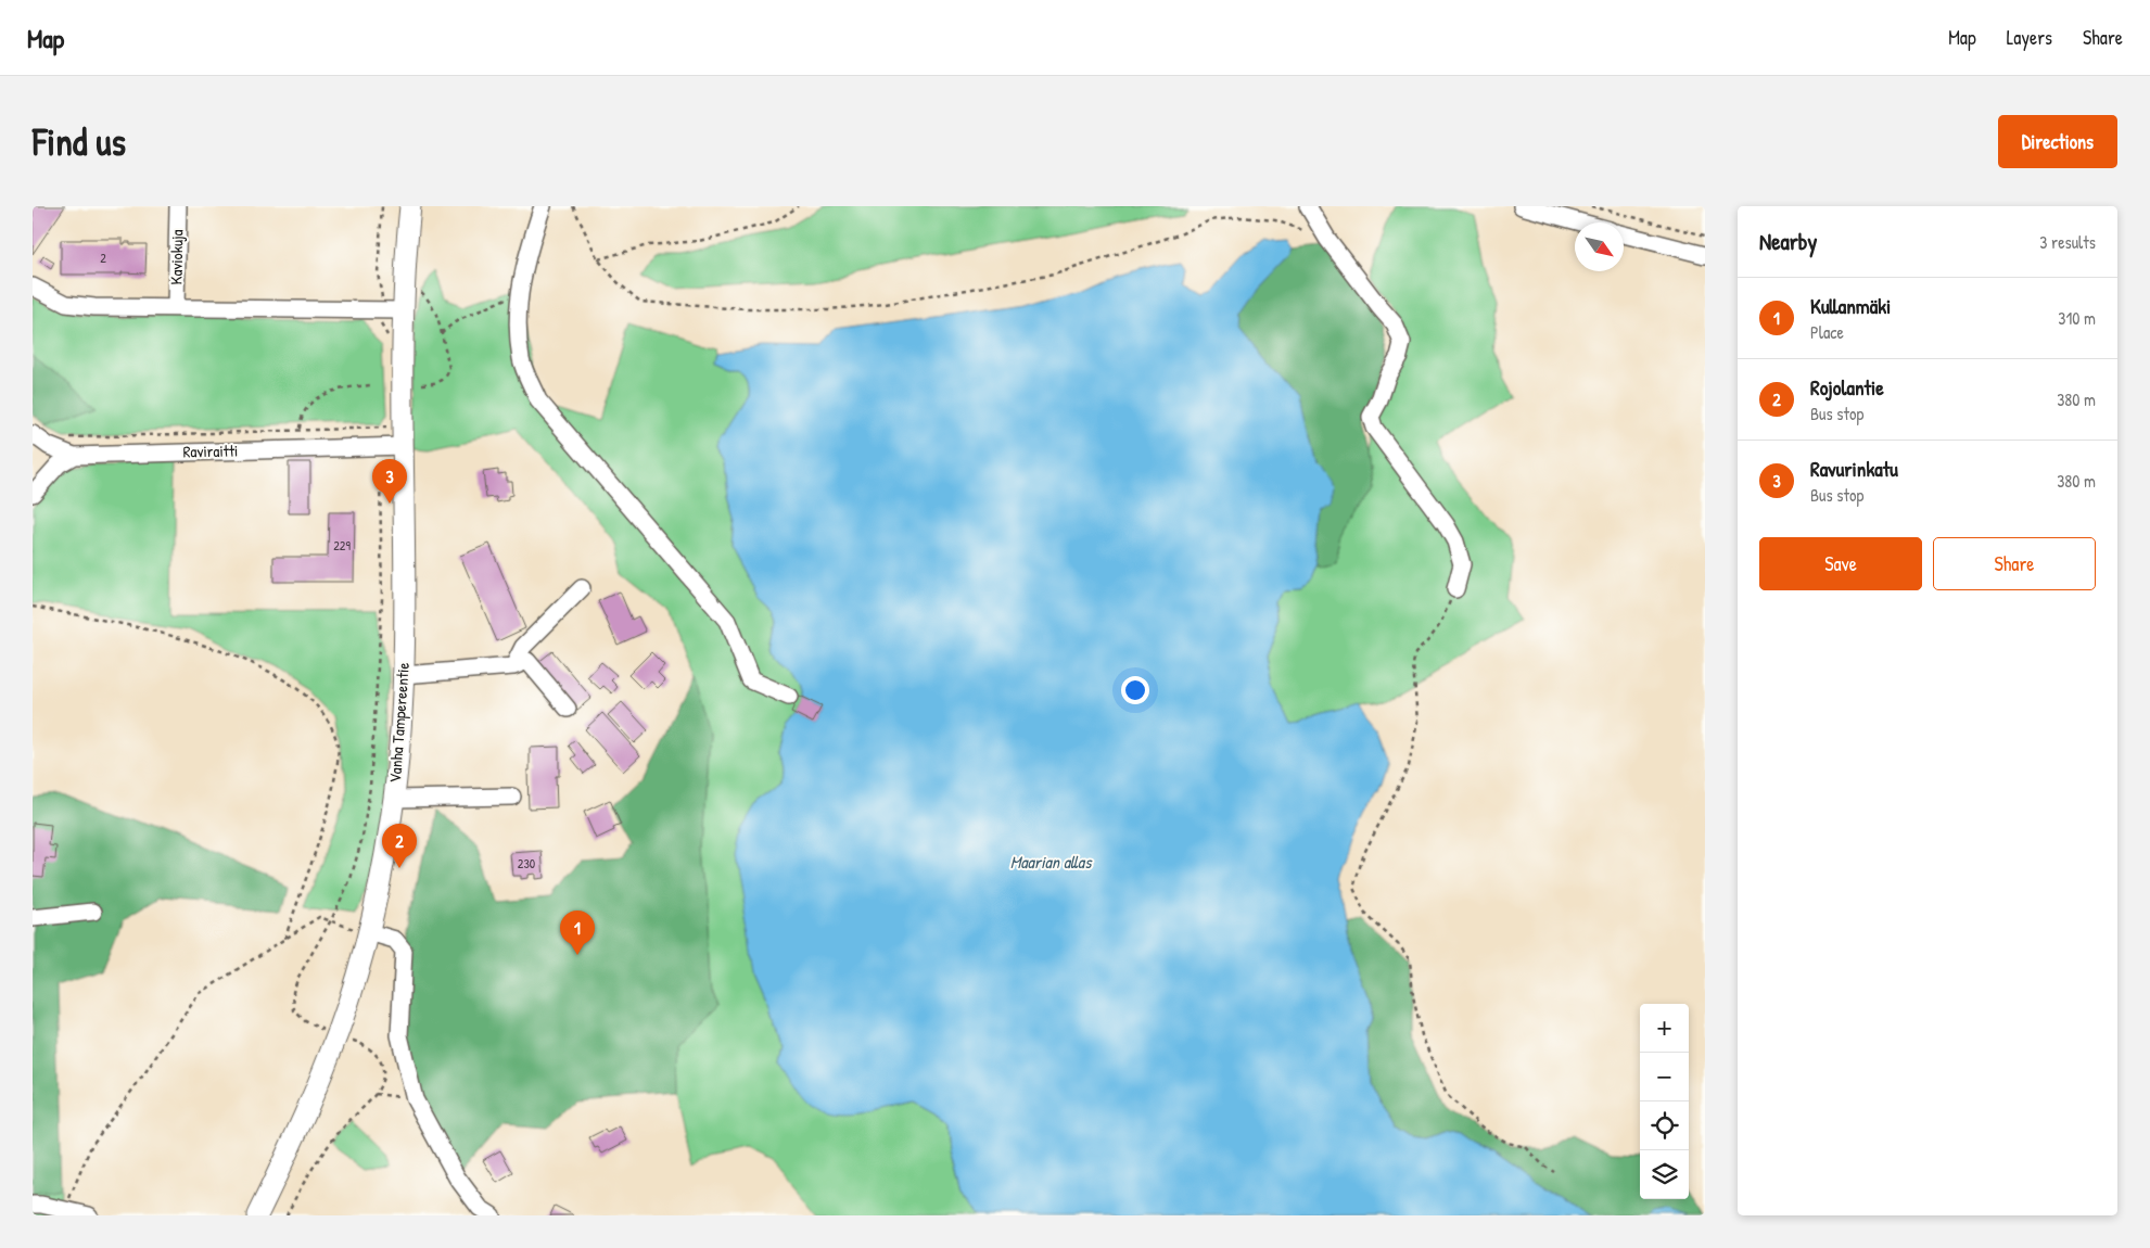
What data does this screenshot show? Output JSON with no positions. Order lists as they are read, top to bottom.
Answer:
{
  "streets": {
    "main road": ["Vanha Tampereentie"],
    "street": ["Kaviokuja", "Raviraitti"]
  },
  "crossings": [
    ["Raviraitti", "Vanha Tampereentie"]
  ],
  "water": ["Maarian allas"],
  "house_numbers": ["2", "229", "230"],
  "north": "bottom right",
  "page": {
    "header": "Map",
    "nav": ["Map", "Layers", "Share"],
    "buttons": [
      "Directions",
      ["Save", "Share"]
    ],
    "title": "Find us",
    "heading": ["Nearby", "3 results"],
    "list": [
      {
        "mark": "1",
        "name": "Kullanmäki",
        "note": "Place",
        "value": "310 m"
      },
      {
        "mark": "2",
        "name": "Rojolantie",
        "note": "Bus stop",
        "value": "380 m"
      },
      {
        "mark": "3",
        "name": "Ravurinkatu",
        "note": "Bus stop",
        "value": "380 m"
      }
    ],
    "pins": ["3", "2", "1"],
    "map_buttons": ["+", "−"]
  }
}
